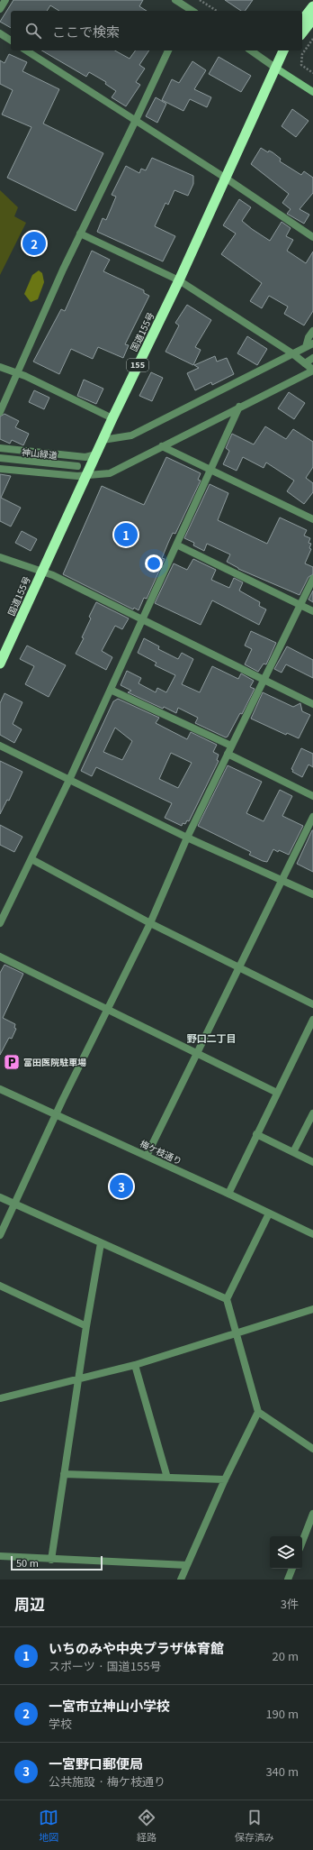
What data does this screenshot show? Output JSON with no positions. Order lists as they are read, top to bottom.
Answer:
{
  "streets": {
    "highway": ["国道155号", "155"],
    "street": ["神山緑道", "梅ケ枝通り"]
  },
  "districts": ["野口二丁目"],
  "places": {
    "parking": ["富田医院駐車場"]
  },
  "scale_bar": "50 m",
  "page": {
    "search": "ここで検索",
    "pins": ["2", "1", "3"],
    "scale": "50 m",
    "heading": ["周辺", "3件"],
    "list": [
      {
        "mark": "1",
        "name": "いちのみや中央プラザ体育館",
        "note": "スポーツ · 国道155号",
        "value": "20 m"
      },
      {
        "mark": "2",
        "name": "一宮市立神山小学校",
        "note": "学校",
        "value": "190 m"
      },
      {
        "mark": "3",
        "name": "一宮野口郵便局",
        "note": "公共施設 · 梅ケ枝通り",
        "value": "340 m"
      }
    ],
    "nav": ["地図", "経路", "保存済み"]
  }
}
